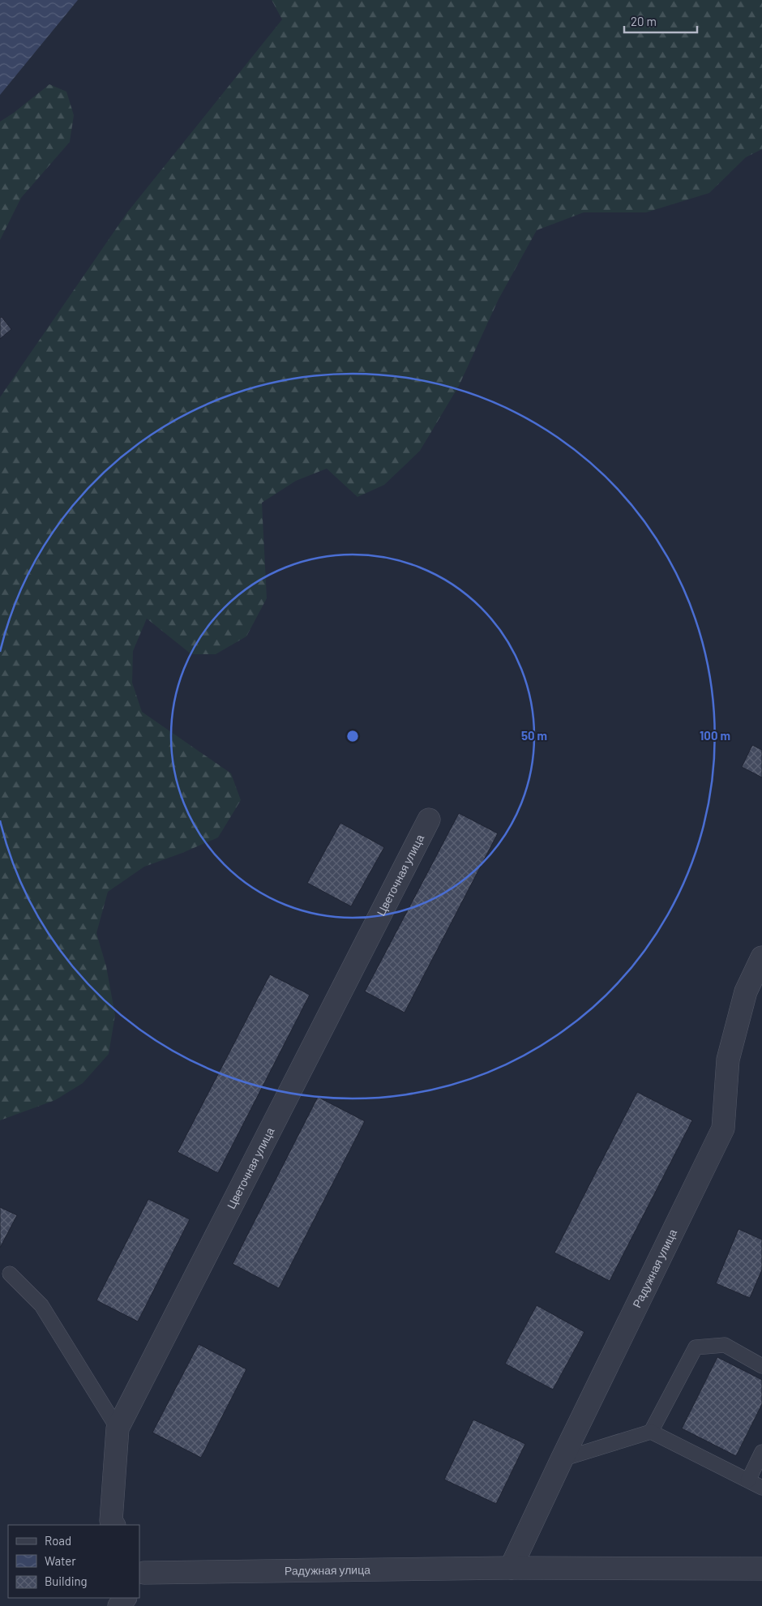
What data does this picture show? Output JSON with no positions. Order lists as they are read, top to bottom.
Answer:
{
  "streets": {
    "street": ["Цветочная улица", "Радужная улица"]
  },
  "legend": ["Road", "Water", "Building"],
  "scale_bar": "20 m",
  "rings": ["50 m", "100 m"]
}
